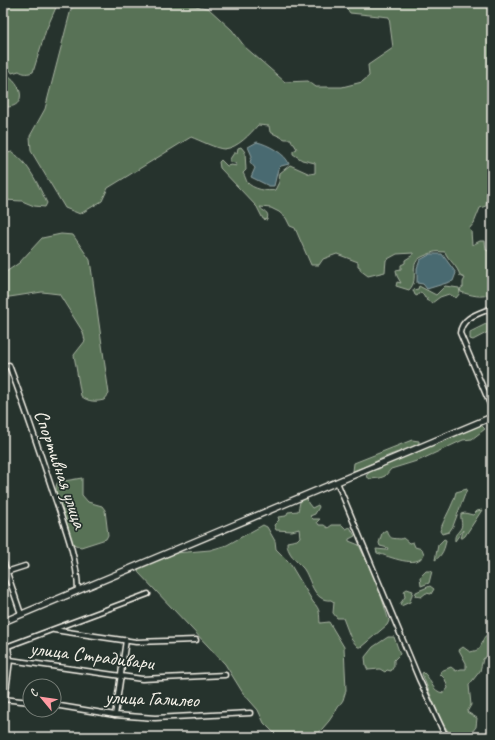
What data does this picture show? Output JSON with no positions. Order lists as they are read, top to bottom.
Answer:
{
  "streets": {
    "street": ["Спортивная улица", "улица Страдивари", "улица Галилео"]
  },
  "north": "top left"
}
